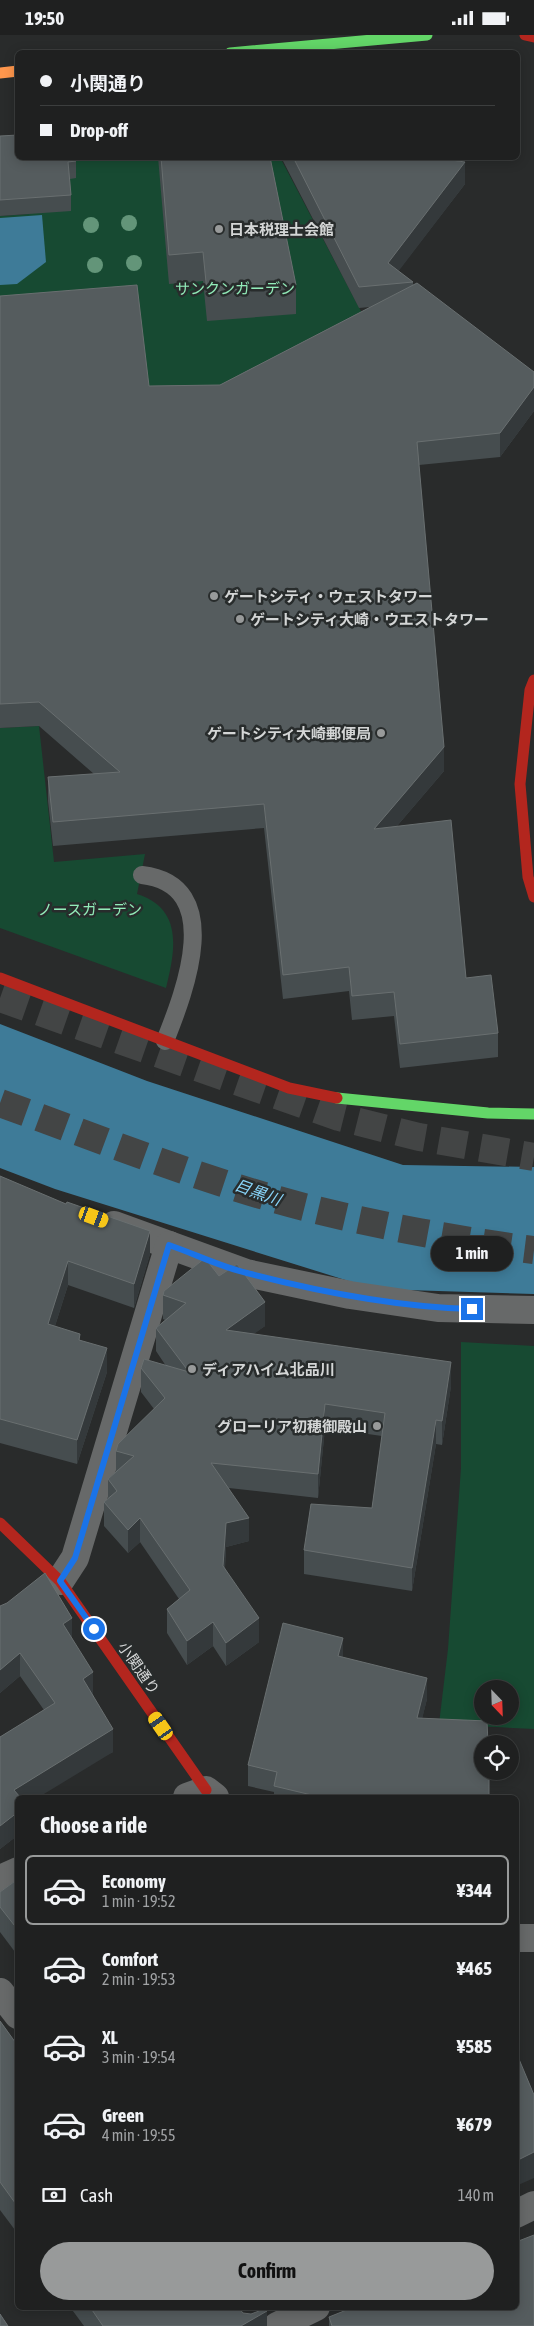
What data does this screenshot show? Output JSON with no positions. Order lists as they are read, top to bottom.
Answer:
{
  "streets": {
    "street": ["小関通り"]
  },
  "water": ["目黒川"],
  "parks": ["サンクンガーデン", "ノースガーデン"],
  "places": [
    "日本税理士会館",
    "ゲートシティ・ウェストタワー",
    "ゲートシティ大崎・ウエストタワー",
    "ゲートシティ大崎郵便局",
    "ディアハイム北品川",
    "グローリア初穂御殿山"
  ],
  "north": "bottom right",
  "page": {
    "status": "19:50",
    "banner": ["小関通り", "Drop-off"],
    "bubble": "1 min",
    "heading": "Choose a ride",
    "list": [
      {
        "name": "Economy",
        "note": "1 min · 19:52",
        "value": "¥344"
      },
      {
        "name": "Comfort",
        "note": "2 min · 19:53",
        "value": "¥465"
      },
      {
        "name": "XL",
        "note": "3 min · 19:54",
        "value": "¥585"
      },
      {
        "name": "Green",
        "note": "4 min · 19:55",
        "value": "¥679"
      }
    ],
    "pay": ["Cash", "140 m"],
    "buttons": "Confirm"
  }
}
